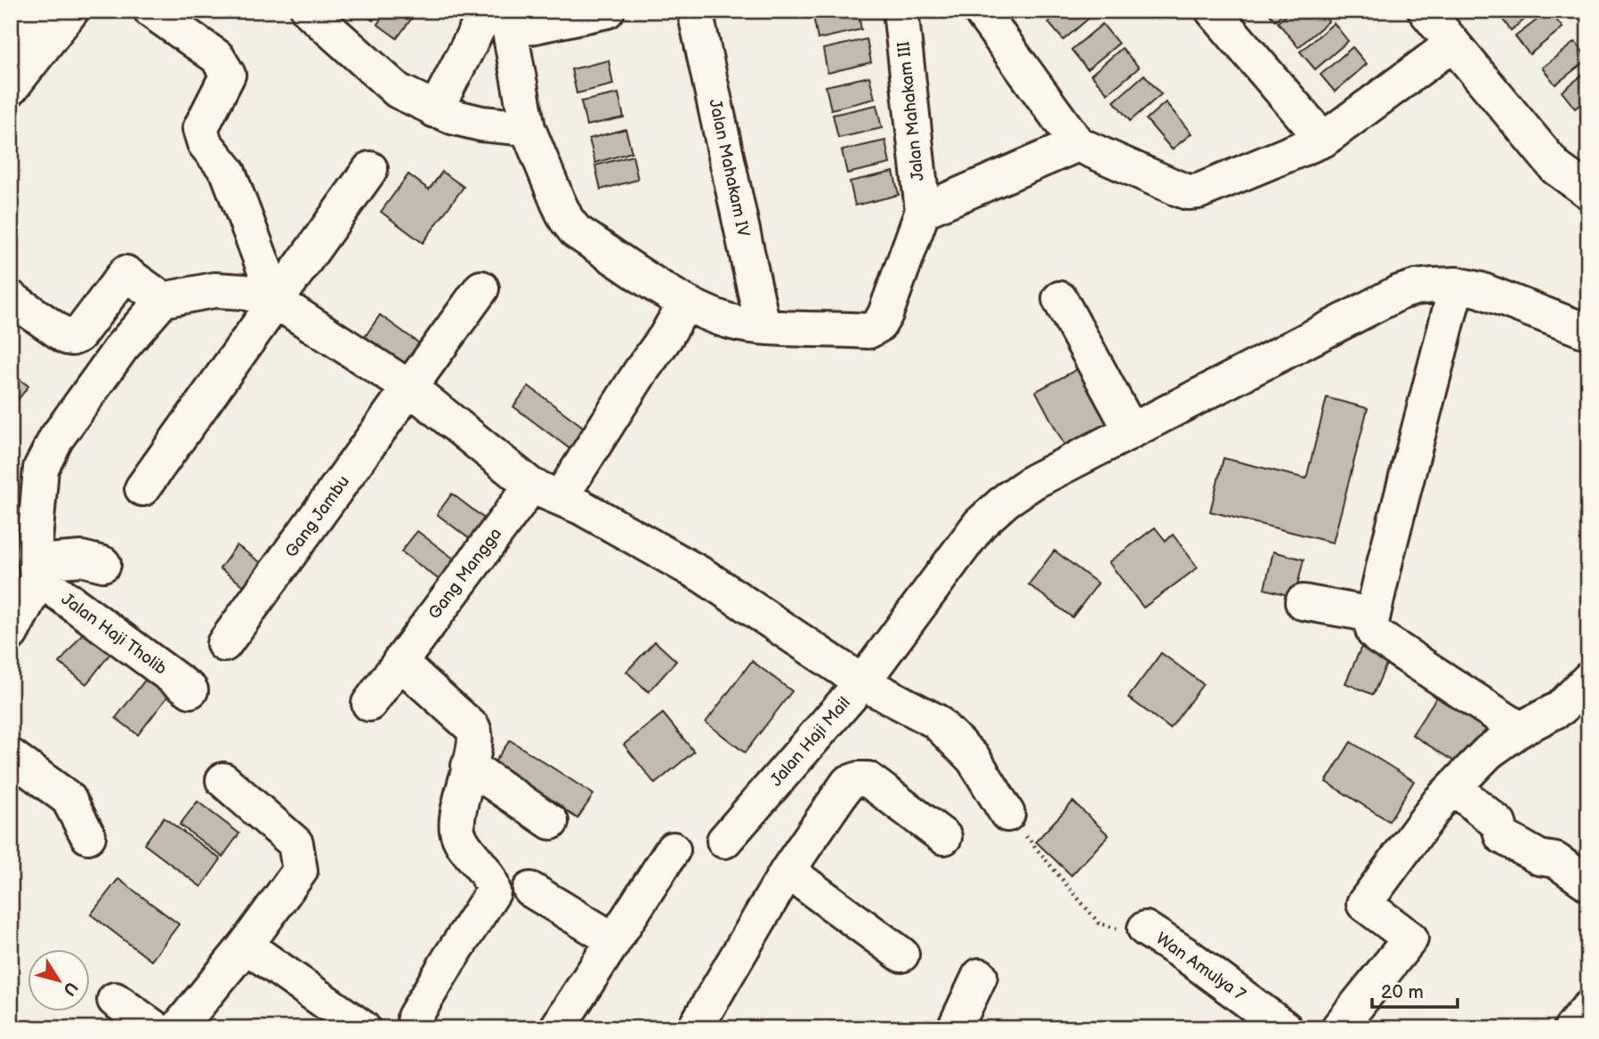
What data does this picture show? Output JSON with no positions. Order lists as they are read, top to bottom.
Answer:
{
  "streets": {
    "street": [
      "Jalan Mahakam III",
      "Jalan Mahakam IV",
      "Gang Jambu",
      "Gang Mangga",
      "Jalan Haji Tholib",
      "Jalan Haji Mail",
      "Wan Amulya 7"
    ]
  },
  "scale_bar": "20 m",
  "north": "bottom right"
}
